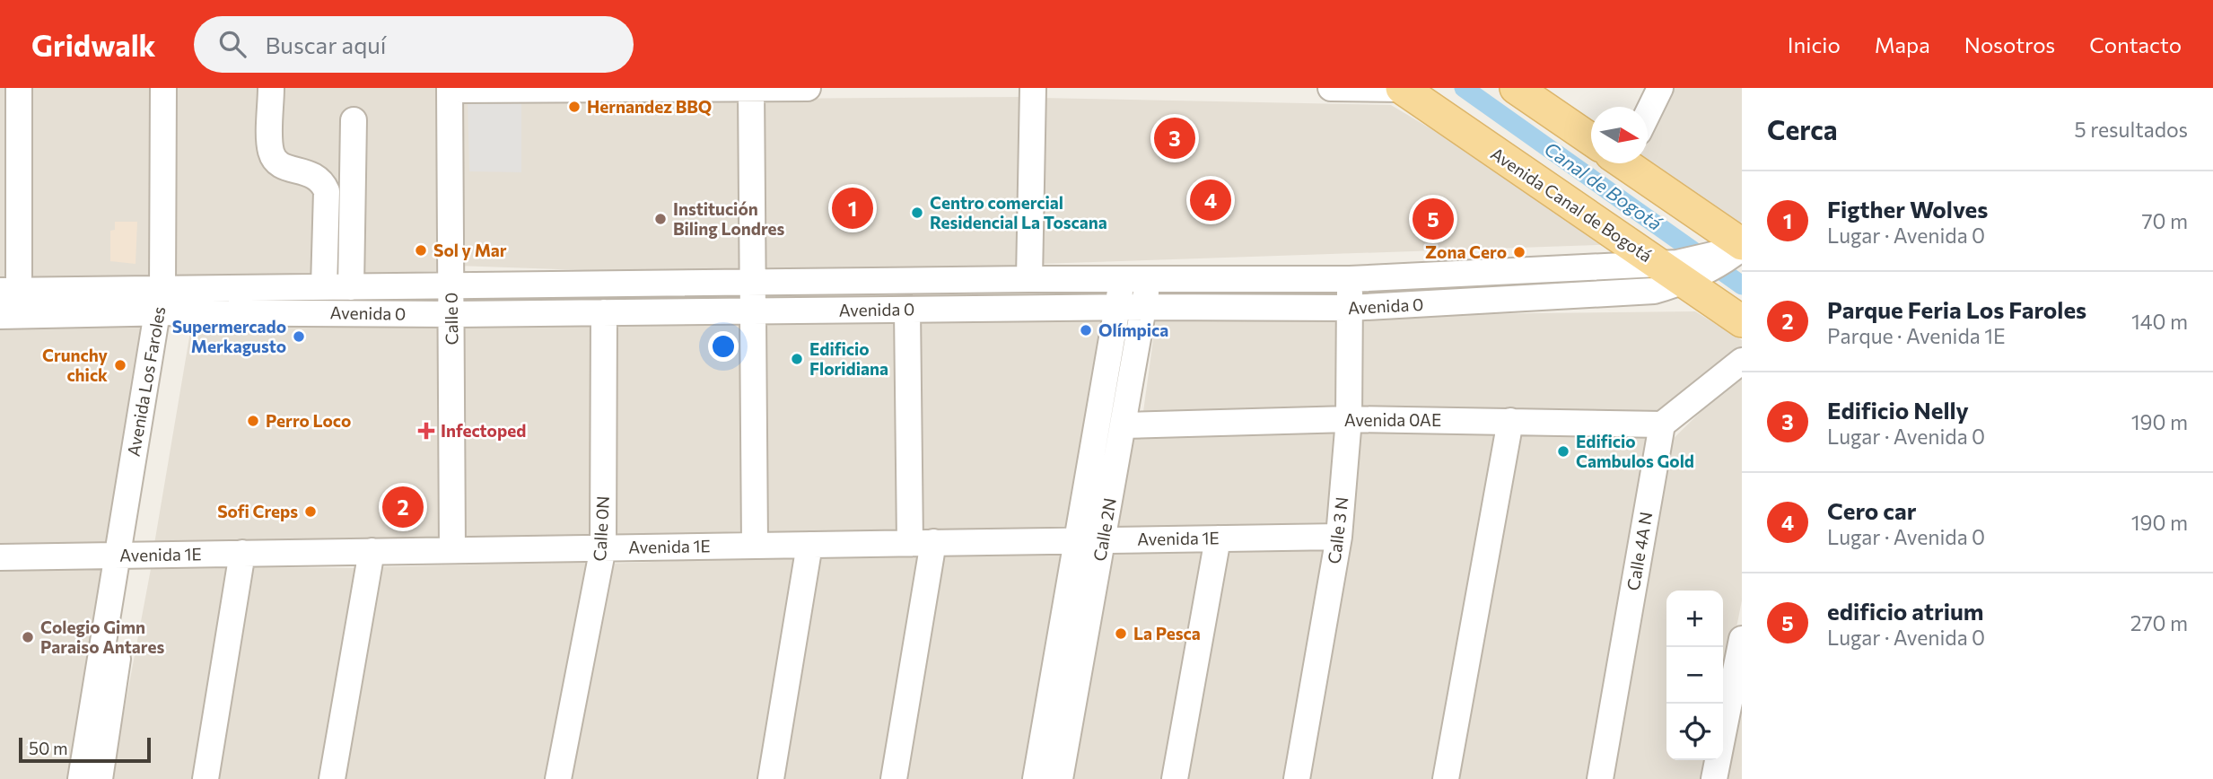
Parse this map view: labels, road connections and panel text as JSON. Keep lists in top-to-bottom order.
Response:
{
  "streets": {
    "main road": ["Avenida Canal de Bogotá"],
    "street": [
      "Avenida 0",
      "Calle 0",
      "Avenida Los Faroles",
      "Avenida 0AE",
      "Calle 0N",
      "Calle 2N",
      "Calle 3 N",
      "Avenida 1E",
      "Calle 4A N"
    ]
  },
  "crossings": [
    ["Avenida Canal de Bogotá", "Avenida 0"],
    ["Avenida 0", "Calle 0"],
    ["Avenida 0", "Avenida Los Faroles"],
    ["Avenida 0", "Calle 0N"],
    ["Avenida 0", "Calle 2N"],
    ["Avenida 0", "Calle 3 N"],
    ["Calle 0", "Avenida 1E"],
    ["Avenida Los Faroles", "Avenida 1E"],
    ["Avenida 0AE", "Calle 2N"],
    ["Avenida 0AE", "Calle 3 N"],
    ["Avenida 0AE", "Calle 4A N"],
    ["Calle 0N", "Avenida 1E"],
    ["Calle 2N", "Avenida 1E"],
    ["Calle 3 N", "Avenida 1E"]
  ],
  "water": ["Canal de Bogotá"],
  "places": {
    "other": [
      "Hernandez BBQ",
      "Centro comercial Residencial La Toscana",
      "Institución Biling Londres",
      "Sol y Mar",
      "Zona Cero",
      "Olímpica",
      "Supermercado Merkagusto",
      "Edificio Floridiana",
      "Crunchy chick",
      "Perro Loco",
      "Edificio Cambulos Gold",
      "Sofi Creps",
      "La Pesca",
      "Colegio Gimn Paraiso Antares"
    ],
    "health": ["Infectoped"]
  },
  "scale_bar": "50 m",
  "north": "right",
  "page": {
    "header": "Gridwalk",
    "search": "Buscar aquí",
    "nav": [
      "Inicio",
      "Mapa",
      "Nosotros",
      "Contacto"
    ],
    "heading": ["Cerca", "5 resultados"],
    "pins": [
      "3",
      "4",
      "1",
      "5",
      "2"
    ],
    "list": [
      {
        "mark": "1",
        "name": "Figther Wolves",
        "note": "Lugar · Avenida 0",
        "value": "70 m"
      },
      {
        "mark": "2",
        "name": "Parque Feria Los Faroles",
        "note": "Parque · Avenida 1E",
        "value": "140 m"
      },
      {
        "mark": "3",
        "name": "Edificio Nelly",
        "note": "Lugar · Avenida 0",
        "value": "190 m"
      },
      {
        "mark": "4",
        "name": "Cero car",
        "note": "Lugar · Avenida 0",
        "value": "190 m"
      },
      {
        "mark": "5",
        "name": "edificio atrium",
        "note": "Lugar · Avenida 0",
        "value": "270 m"
      }
    ],
    "map_buttons": ["+", "−"],
    "scale": "50 m"
  }
}
